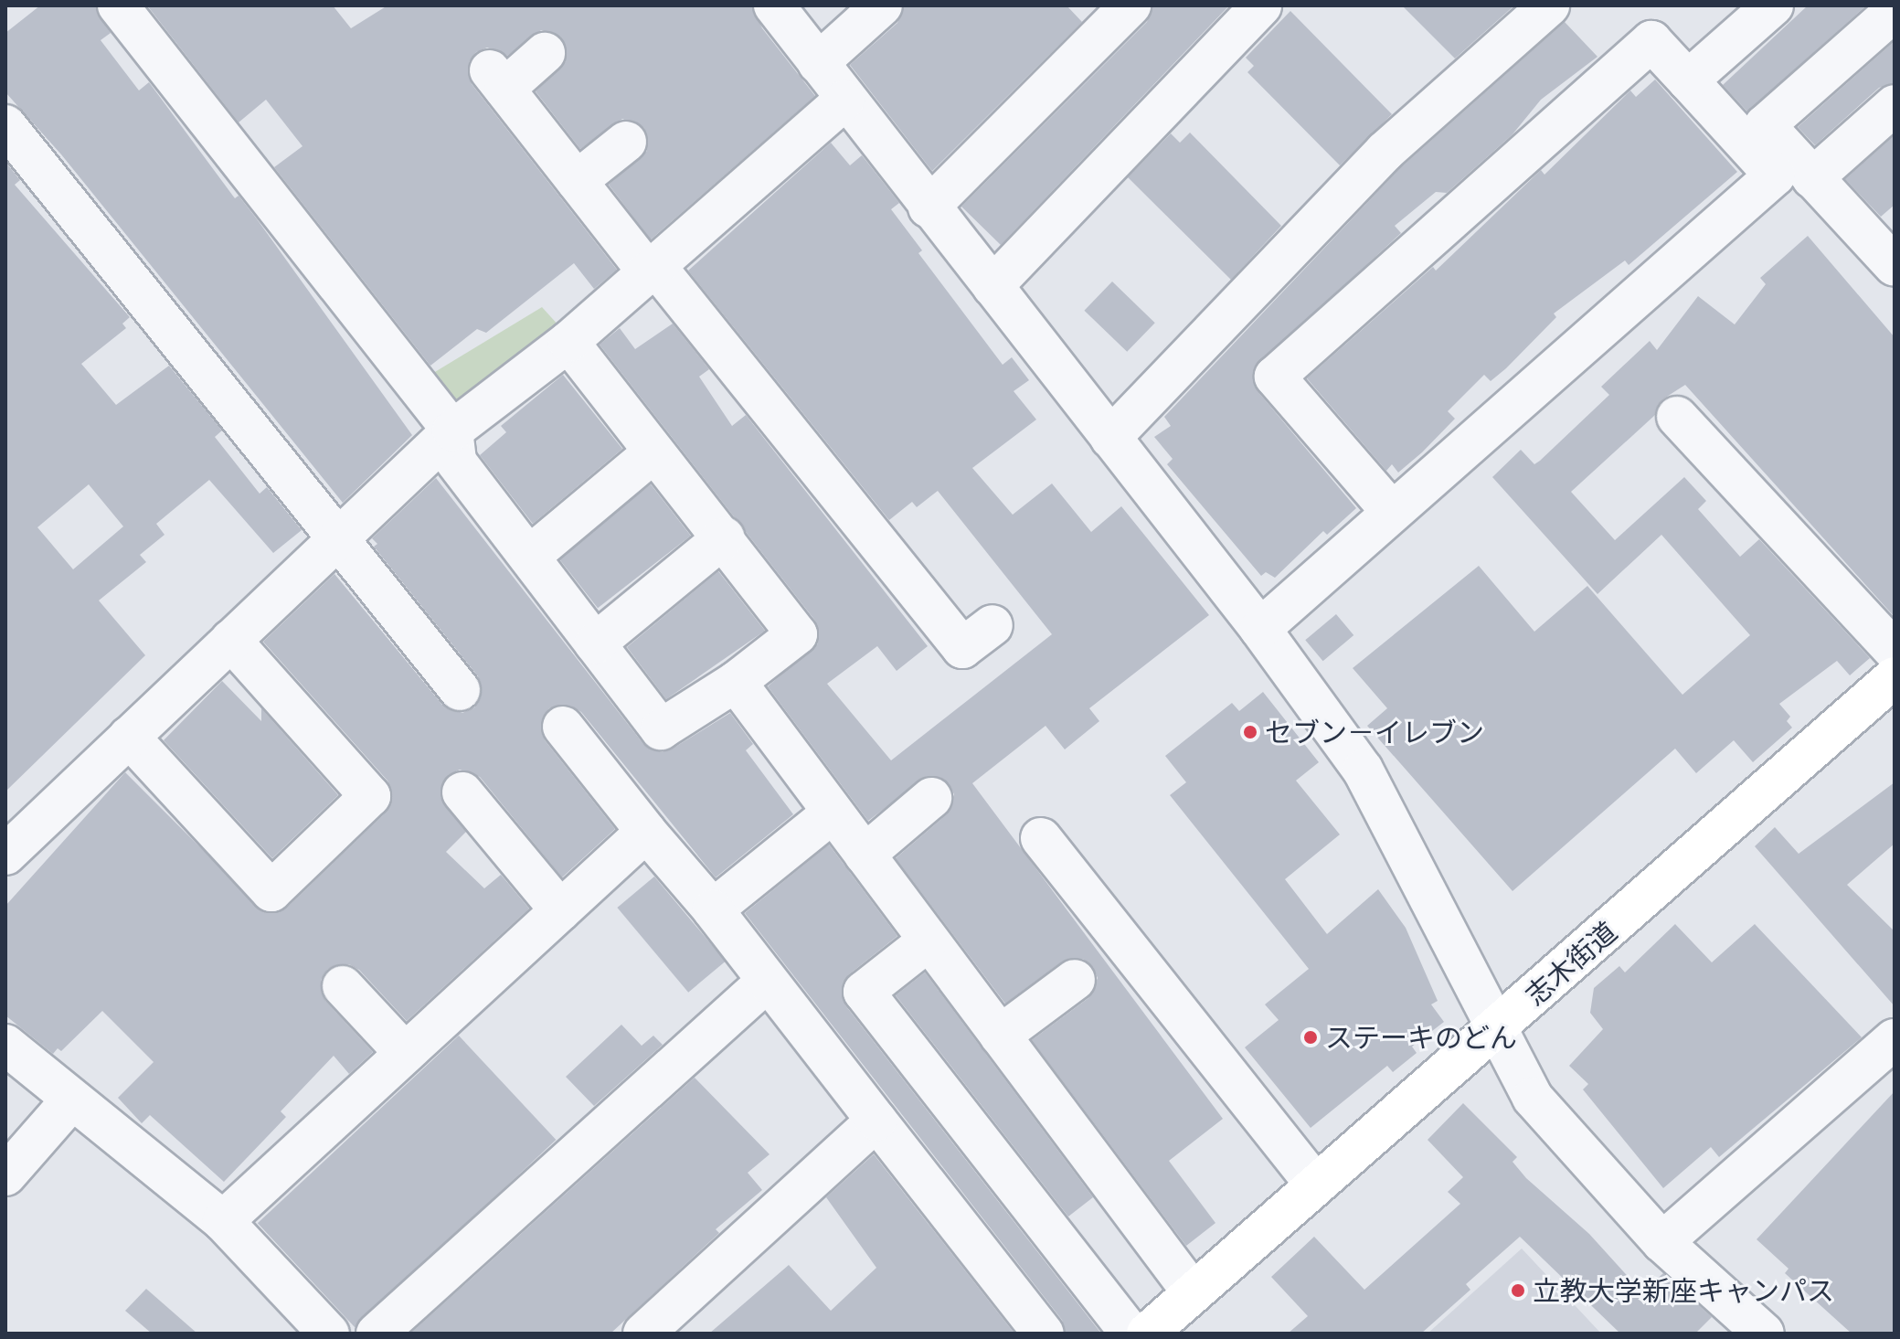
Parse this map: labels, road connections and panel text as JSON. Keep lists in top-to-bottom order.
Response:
{
  "streets": {
    "main road": ["志木街道"]
  },
  "places": ["セブン－イレブン", "ステーキのどん", "立教大学新座キャンパス"]
}
